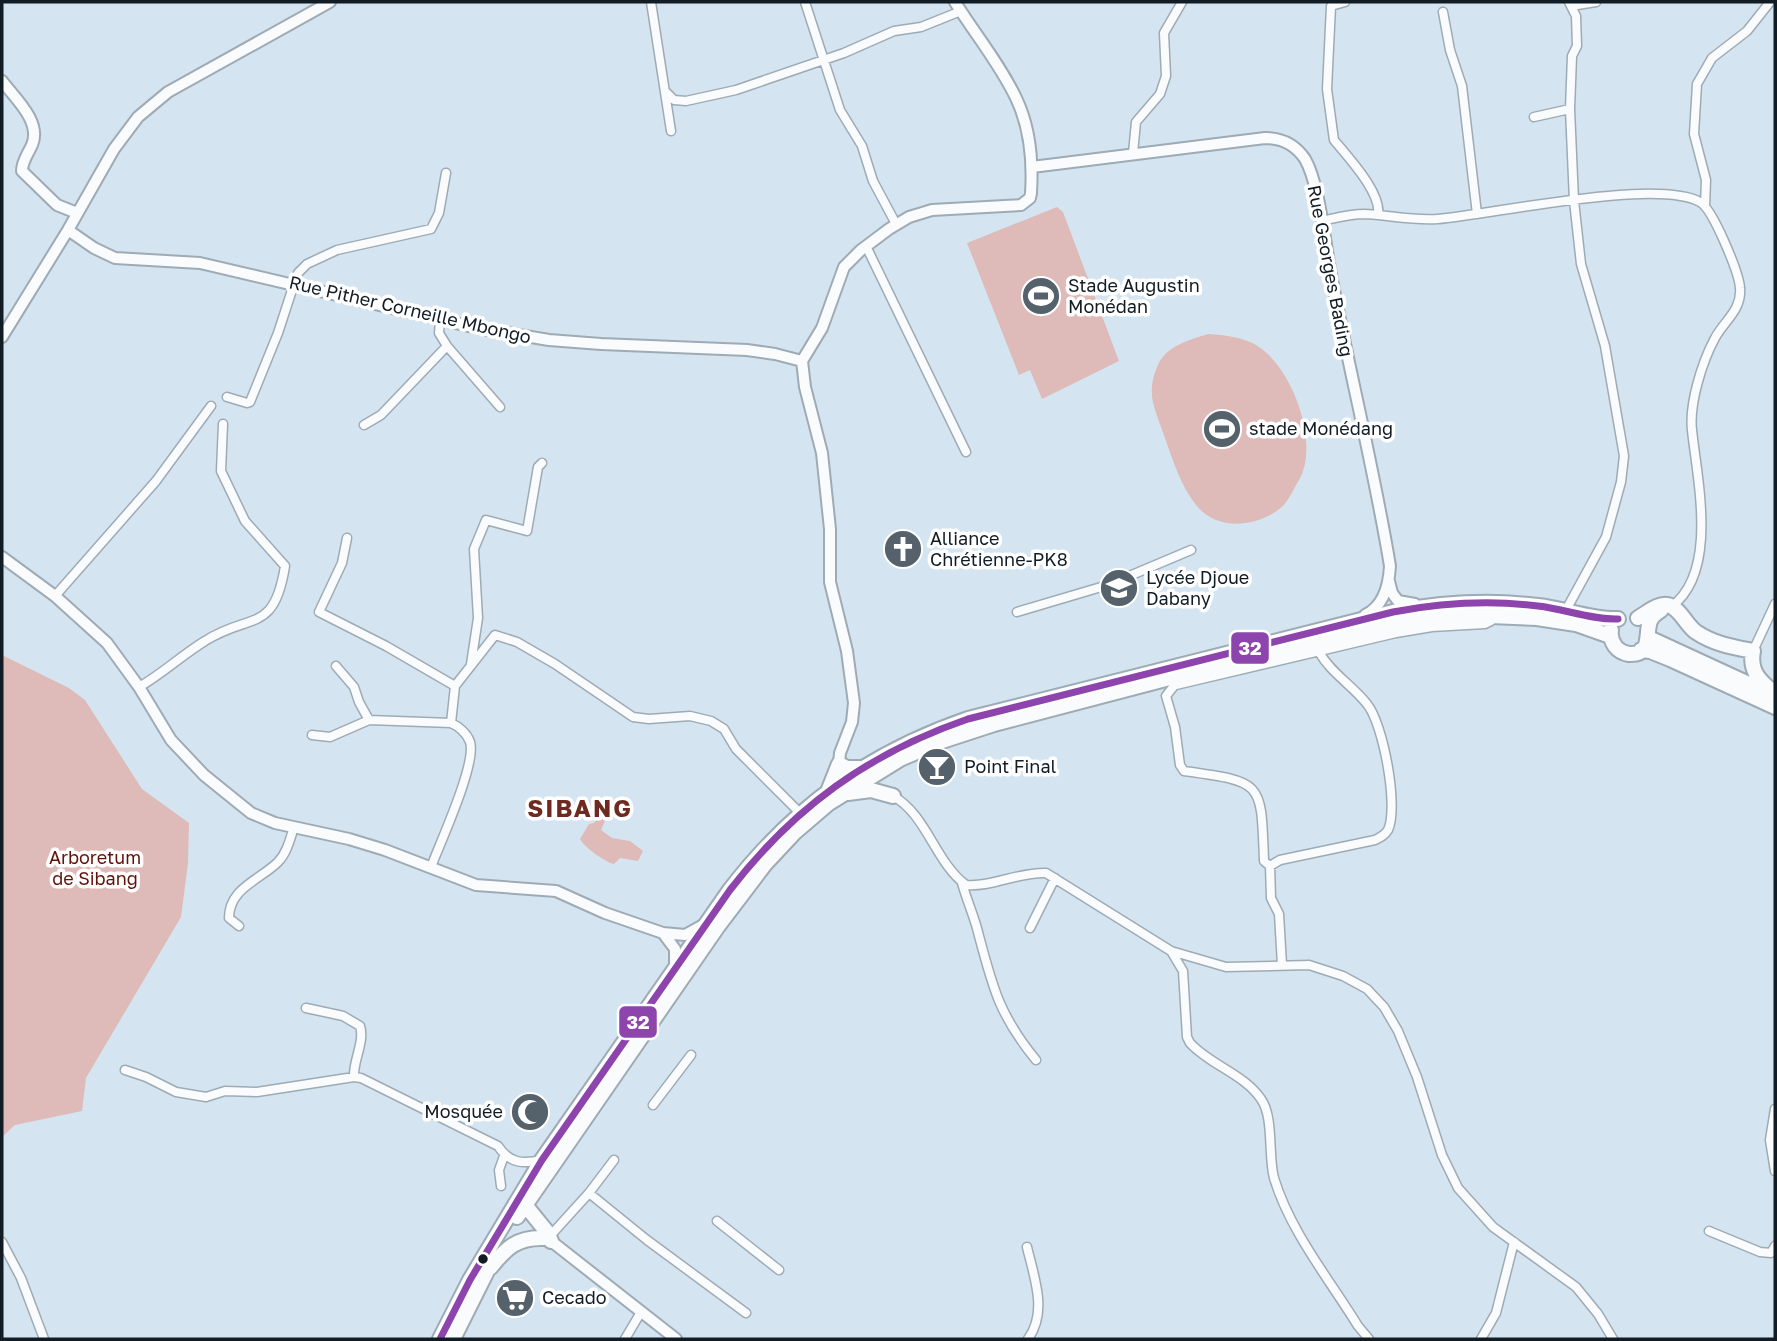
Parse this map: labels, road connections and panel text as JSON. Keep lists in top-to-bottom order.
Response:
{
  "streets": {
    "street": ["Rue Georges Bading", "Rue Pither Corneille Mbongo"]
  },
  "districts": ["SIBANG"],
  "parks": ["Arboretum de Sibang"],
  "places": {
    "sports": ["Stade Augustin Monédan", "stade Monédang"],
    "church": ["Alliance Chrétienne-PK8"],
    "school or university": ["Lycée Djoue Dabany"],
    "bar": ["Point Final"],
    "mosque": ["Mosquée"],
    "supermarket": ["Cecado"]
  },
  "lines": ["transit line 32"]
}
